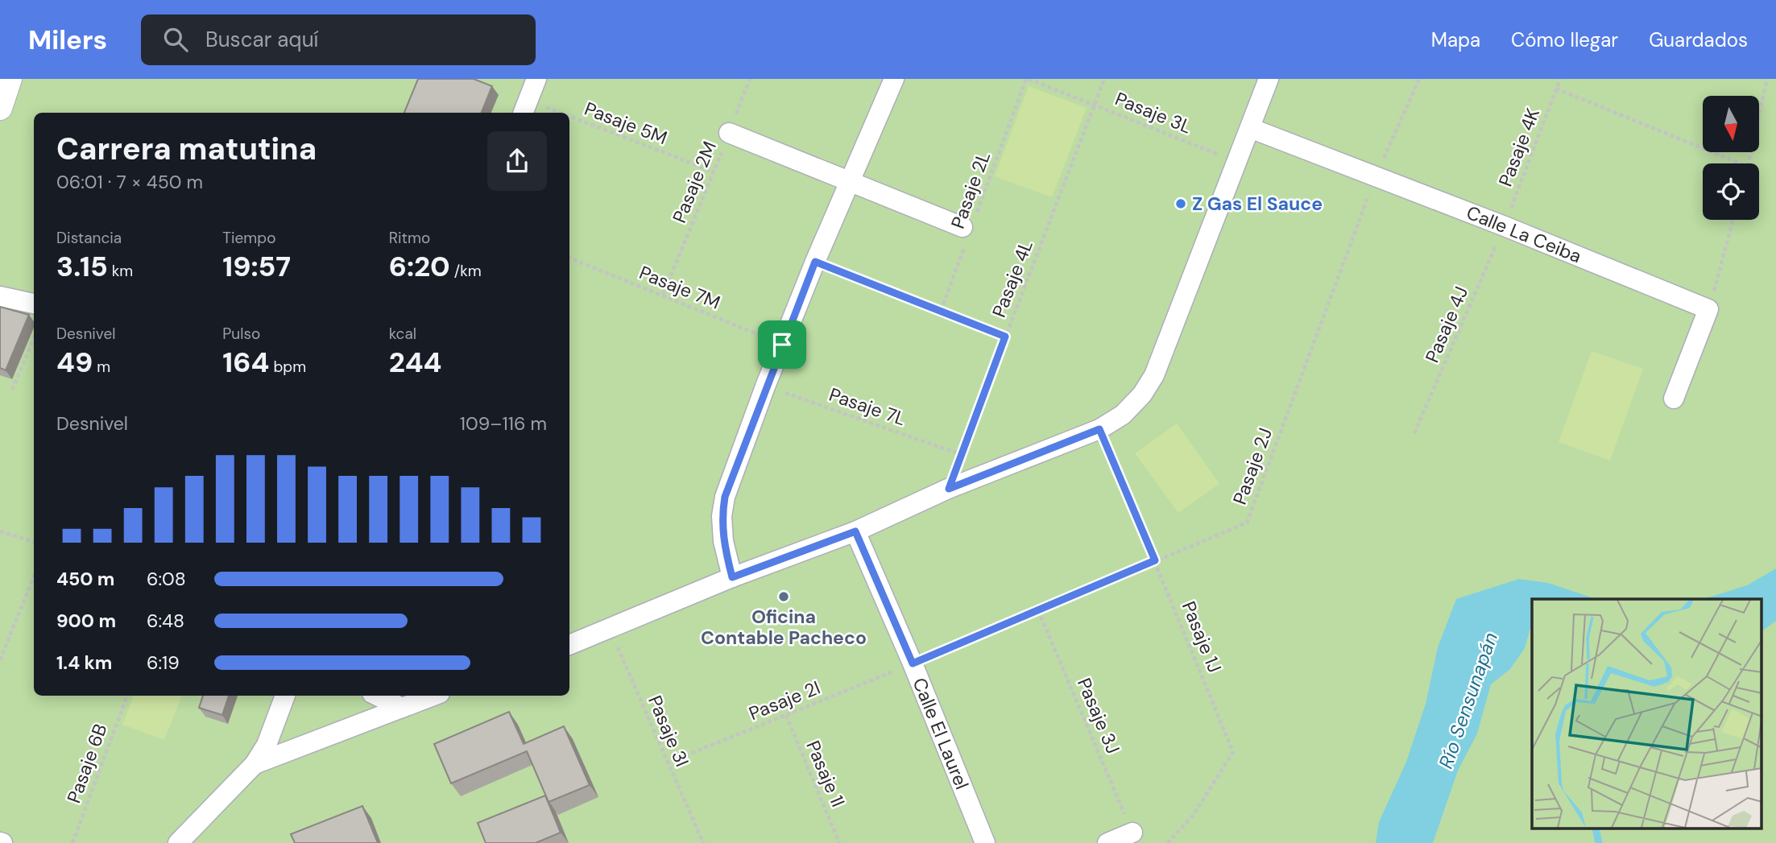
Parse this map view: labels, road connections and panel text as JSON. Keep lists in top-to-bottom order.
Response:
{
  "streets": {
    "street": ["Calle La Ceiba", "Calle El Laurel"],
    "path": [
      "Pasaje 3L",
      "Pasaje 5M",
      "Pasaje 4K",
      "Pasaje 2M",
      "Pasaje 2L",
      "Pasaje 4L",
      "Pasaje 7M",
      "Pasaje 4J",
      "Pasaje 7L",
      "Pasaje 2J",
      "Pasaje 1J",
      "Pasaje 2I",
      "Pasaje 3J",
      "Pasaje 3I",
      "Pasaje 6B",
      "Pasaje 1I"
    ]
  },
  "crossings": [
    ["Pasaje 3L", "Pasaje 2L"],
    ["Pasaje 3L", "Pasaje 4L"],
    ["Pasaje 5M", "Pasaje 2M"],
    ["Pasaje 4K", "Calle La Ceiba"],
    ["Pasaje 4K", "Pasaje 4J"],
    ["Pasaje 2M", "Pasaje 7M"],
    ["Calle La Ceiba", "Pasaje 4J"],
    ["Calle La Ceiba", "Pasaje 2J"],
    ["Pasaje 4L", "Pasaje 7L"],
    ["Pasaje 2J", "Pasaje 1J"],
    ["Pasaje 2J", "Pasaje 2I"],
    ["Pasaje 2J", "Pasaje 3J"],
    ["Pasaje 2J", "Calle El Laurel"],
    ["Pasaje 2I", "Pasaje 3I"],
    ["Pasaje 2I", "Calle El Laurel"],
    ["Pasaje 2I", "Pasaje 1I"]
  ],
  "water": ["Río Sensunapán"],
  "places": ["Z Gas El Sauce", "Oficina Contable Pacheco"],
  "north": "bottom",
  "page": {
    "header": "Milers",
    "search": "Buscar aquí",
    "nav": ["Mapa", "Cómo llegar", "Guardados"],
    "heading": ["Carrera matutina", "06:01 · 7 × 450 m"],
    "stats": [
      ["Distancia", "3.15 km"],
      ["Tiempo", "19:57"],
      ["Ritmo", "6:20 /km"],
      ["Desnivel", "49 m"],
      ["Pulso", "164 bpm"],
      ["kcal", "244"]
    ],
    "chart": ["Desnivel", "109–116 m"],
    "list": [
      {
        "name": "450 m",
        "note": "6:08"
      },
      {
        "name": "900 m",
        "note": "6:48"
      },
      {
        "name": "1.4 km",
        "note": "6:19"
      }
    ]
  }
}
